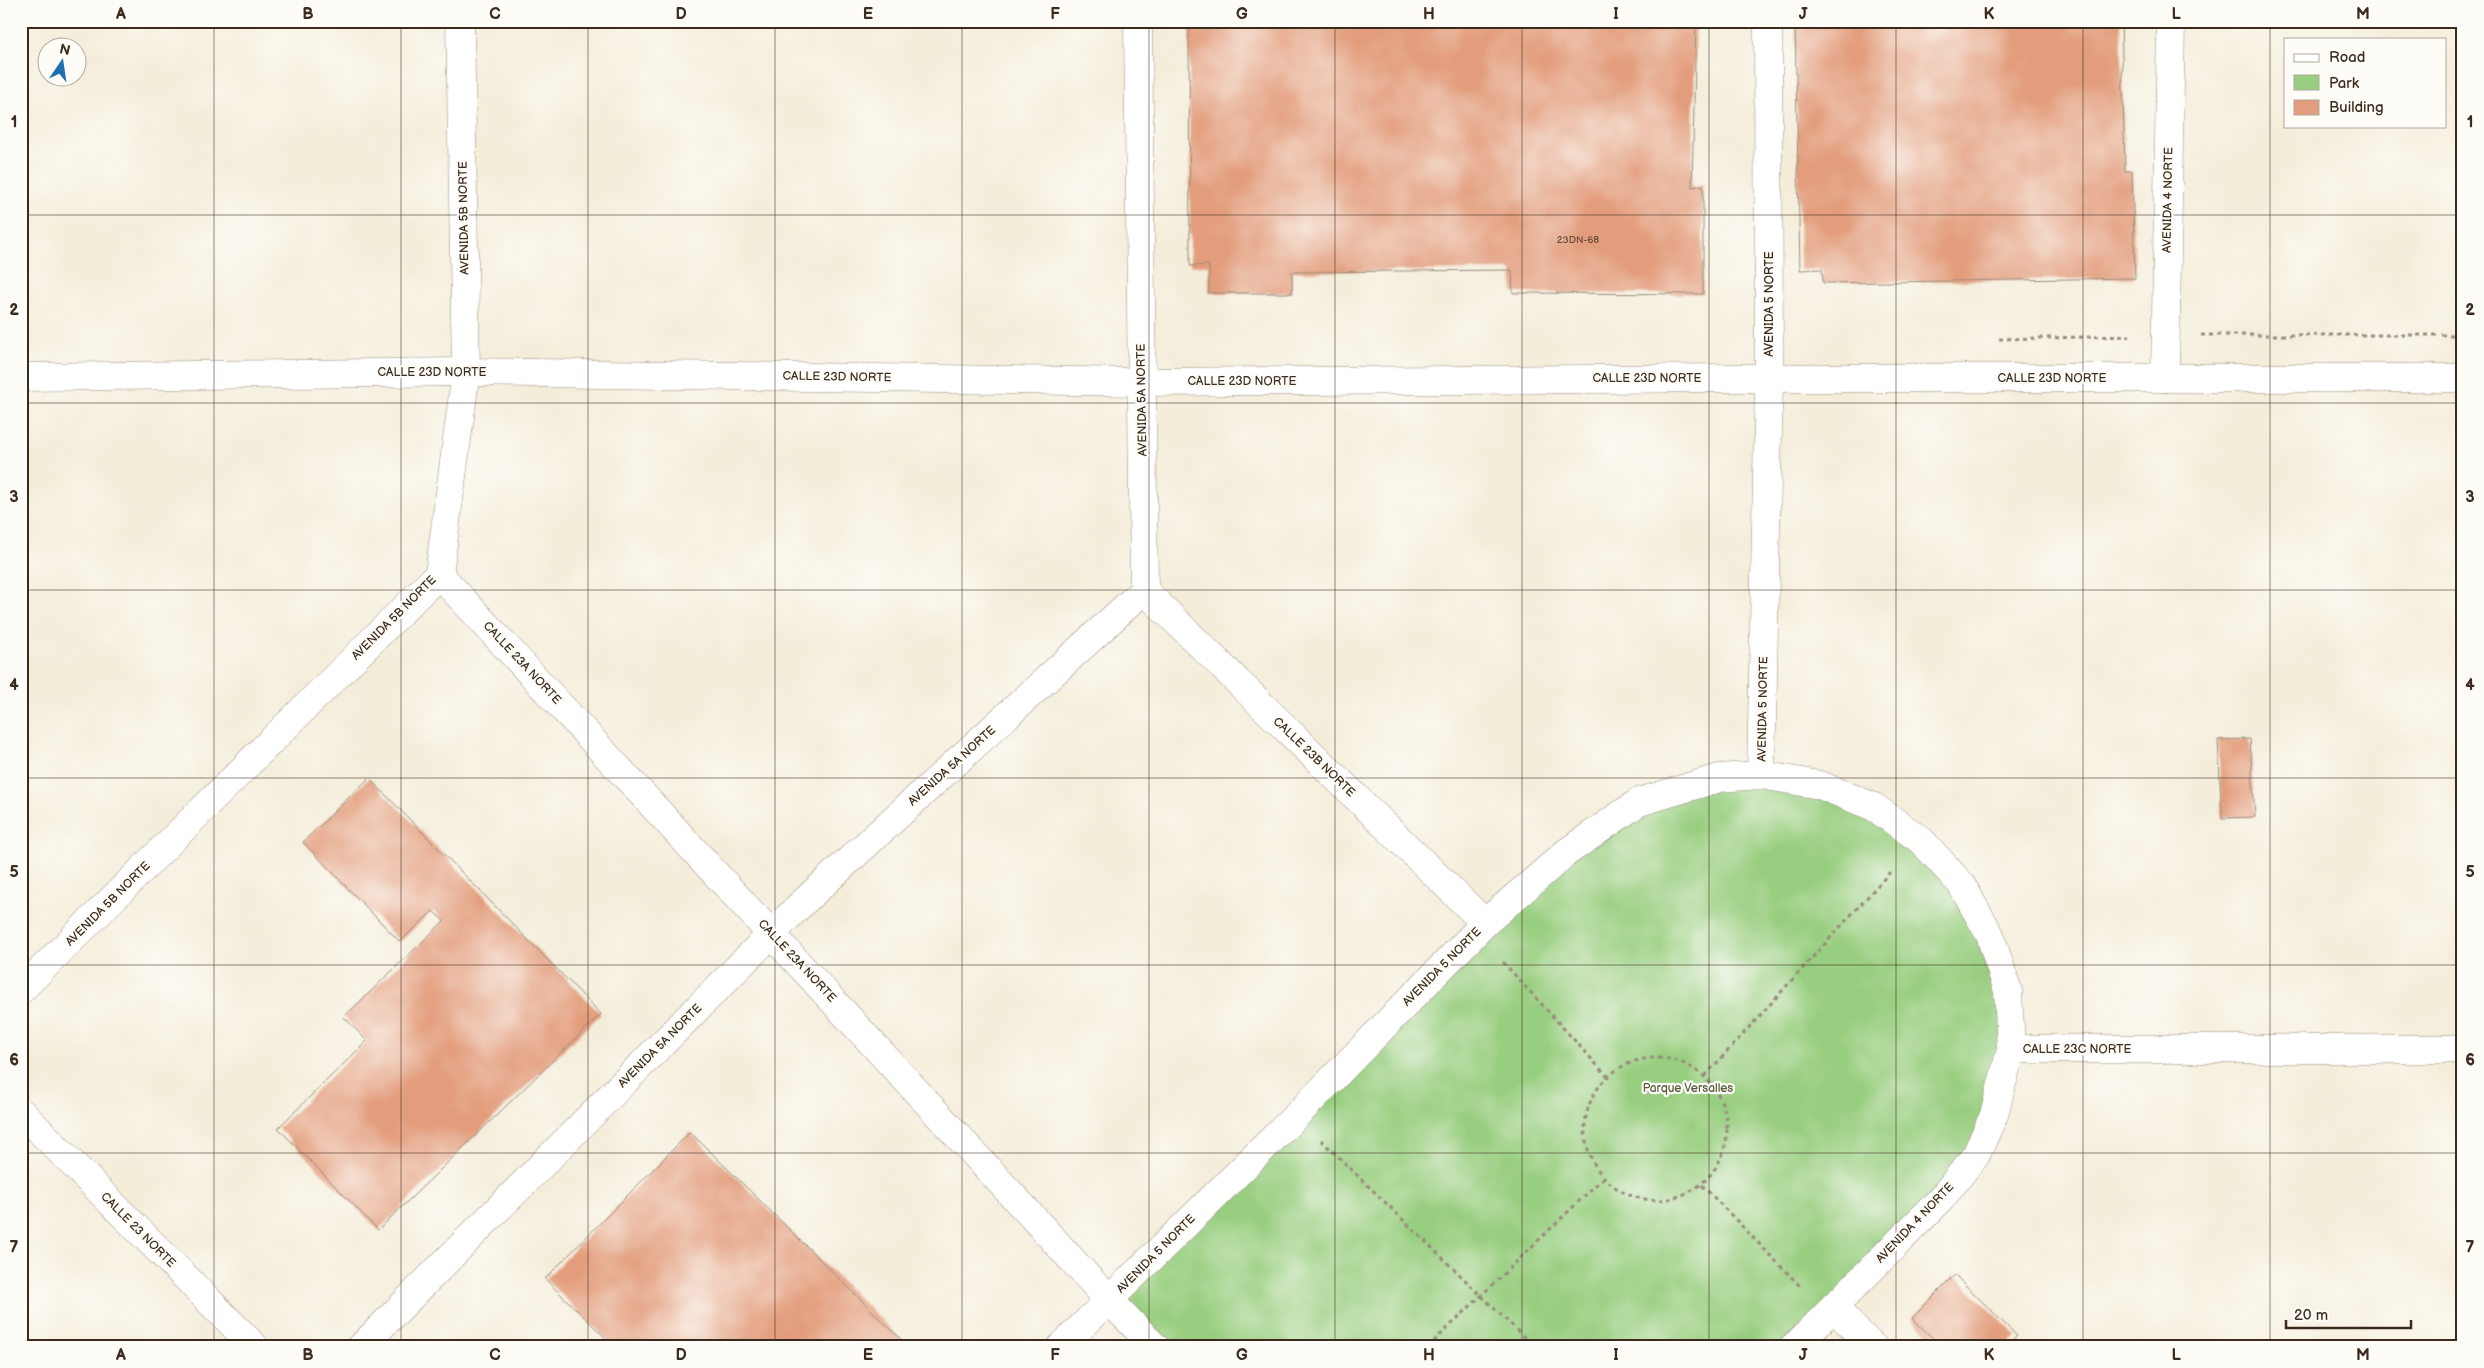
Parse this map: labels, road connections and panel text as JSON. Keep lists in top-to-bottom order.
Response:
{
  "streets": {
    "street": [
      "AVENIDA 4 NORTE",
      "AVENIDA 5B NORTE",
      "AVENIDA 5 NORTE",
      "CALLE 23D NORTE",
      "AVENIDA 5A NORTE",
      "CALLE 23A NORTE",
      "CALLE 23B NORTE",
      "CALLE 23C NORTE",
      "CALLE 23 NORTE"
    ]
  },
  "crossings": [
    ["AVENIDA 4 NORTE", "CALLE 23D NORTE"],
    ["AVENIDA 4 NORTE", "CALLE 23C NORTE"],
    ["AVENIDA 5B NORTE", "CALLE 23D NORTE"],
    ["AVENIDA 5B NORTE", "CALLE 23A NORTE"],
    ["AVENIDA 5 NORTE", "CALLE 23D NORTE"],
    ["AVENIDA 5 NORTE", "CALLE 23A NORTE"],
    ["AVENIDA 5 NORTE", "CALLE 23B NORTE"],
    ["AVENIDA 5 NORTE", "CALLE 23C NORTE"],
    ["CALLE 23D NORTE", "AVENIDA 5A NORTE"],
    ["AVENIDA 5A NORTE", "CALLE 23A NORTE"],
    ["AVENIDA 5A NORTE", "CALLE 23B NORTE"]
  ],
  "parks": ["Parque Versalles"],
  "house_numbers": ["23DN-68"],
  "legend": ["Road", "Park", "Building"],
  "scale_bar": "20 m",
  "north": "top",
  "grid": {
    "columns": [
      "A",
      "B",
      "C",
      "D",
      "E",
      "F",
      "G",
      "H",
      "I",
      "J",
      "K",
      "L",
      "M"
    ],
    "rows": [
      "1",
      "2",
      "3",
      "4",
      "5",
      "6",
      "7"
    ]
  }
}
